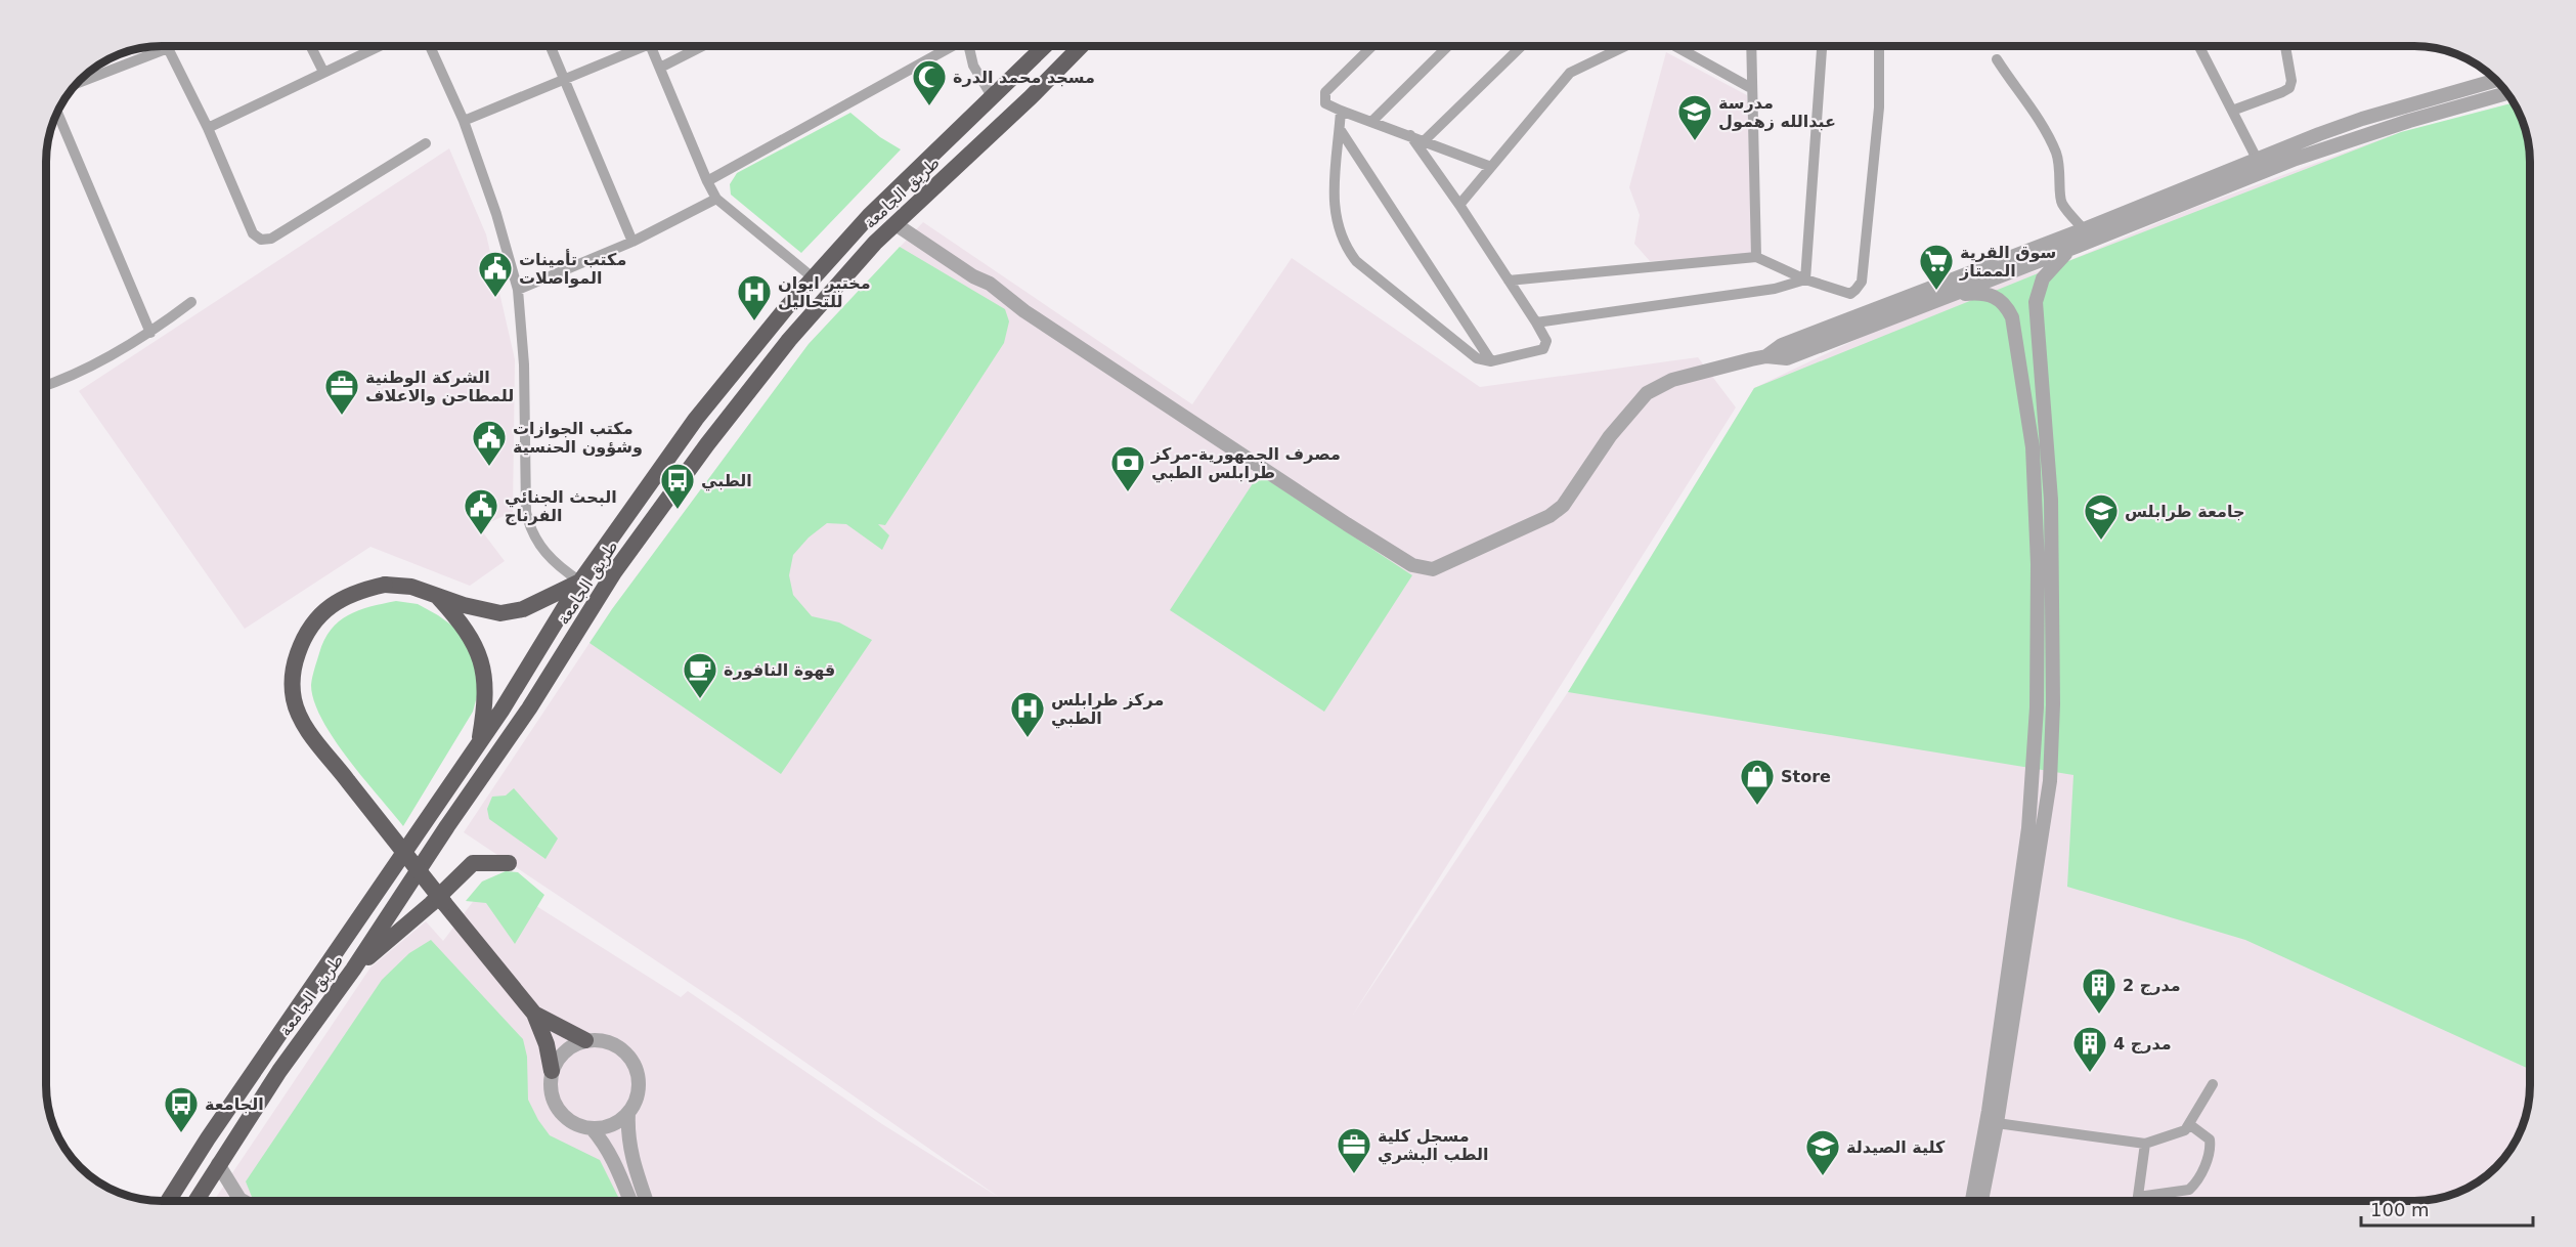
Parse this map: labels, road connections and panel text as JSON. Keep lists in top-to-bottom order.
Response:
{
  "streets": {
    "highway": ["طريق الجامعة"]
  },
  "places": {
    "mosque": ["مسجد محمد الدرة"],
    "school or university": ["مدرسة عبدالله زهمول", "جامعة طرابلس", "كلية الصيدلة"],
    "supermarket": ["سوق القرية الممتاز"],
    "public building": ["مكتب تأمينات المواصلات", "مكتب الجوازات وشؤون الحنسية", "البحث الجنائي الفرناج"],
    "hospital": ["مختبر ايوان للتحاليل", "مركز طرابلس الطبي"],
    "office": ["الشركة الوطنية للمطاحن والاعلاف", "مسجل كلية الطب البشري"],
    "bank": ["مصرف الجمهورية-مركز طرابلس الطبي"],
    "bus stop": ["الطبي", "الجامعة"],
    "cafe": ["قهوة النافورة"],
    "shop": ["Store"],
    "building": ["مدرج 2", "مدرج 4"]
  },
  "scale_bar": "100 m"
}
